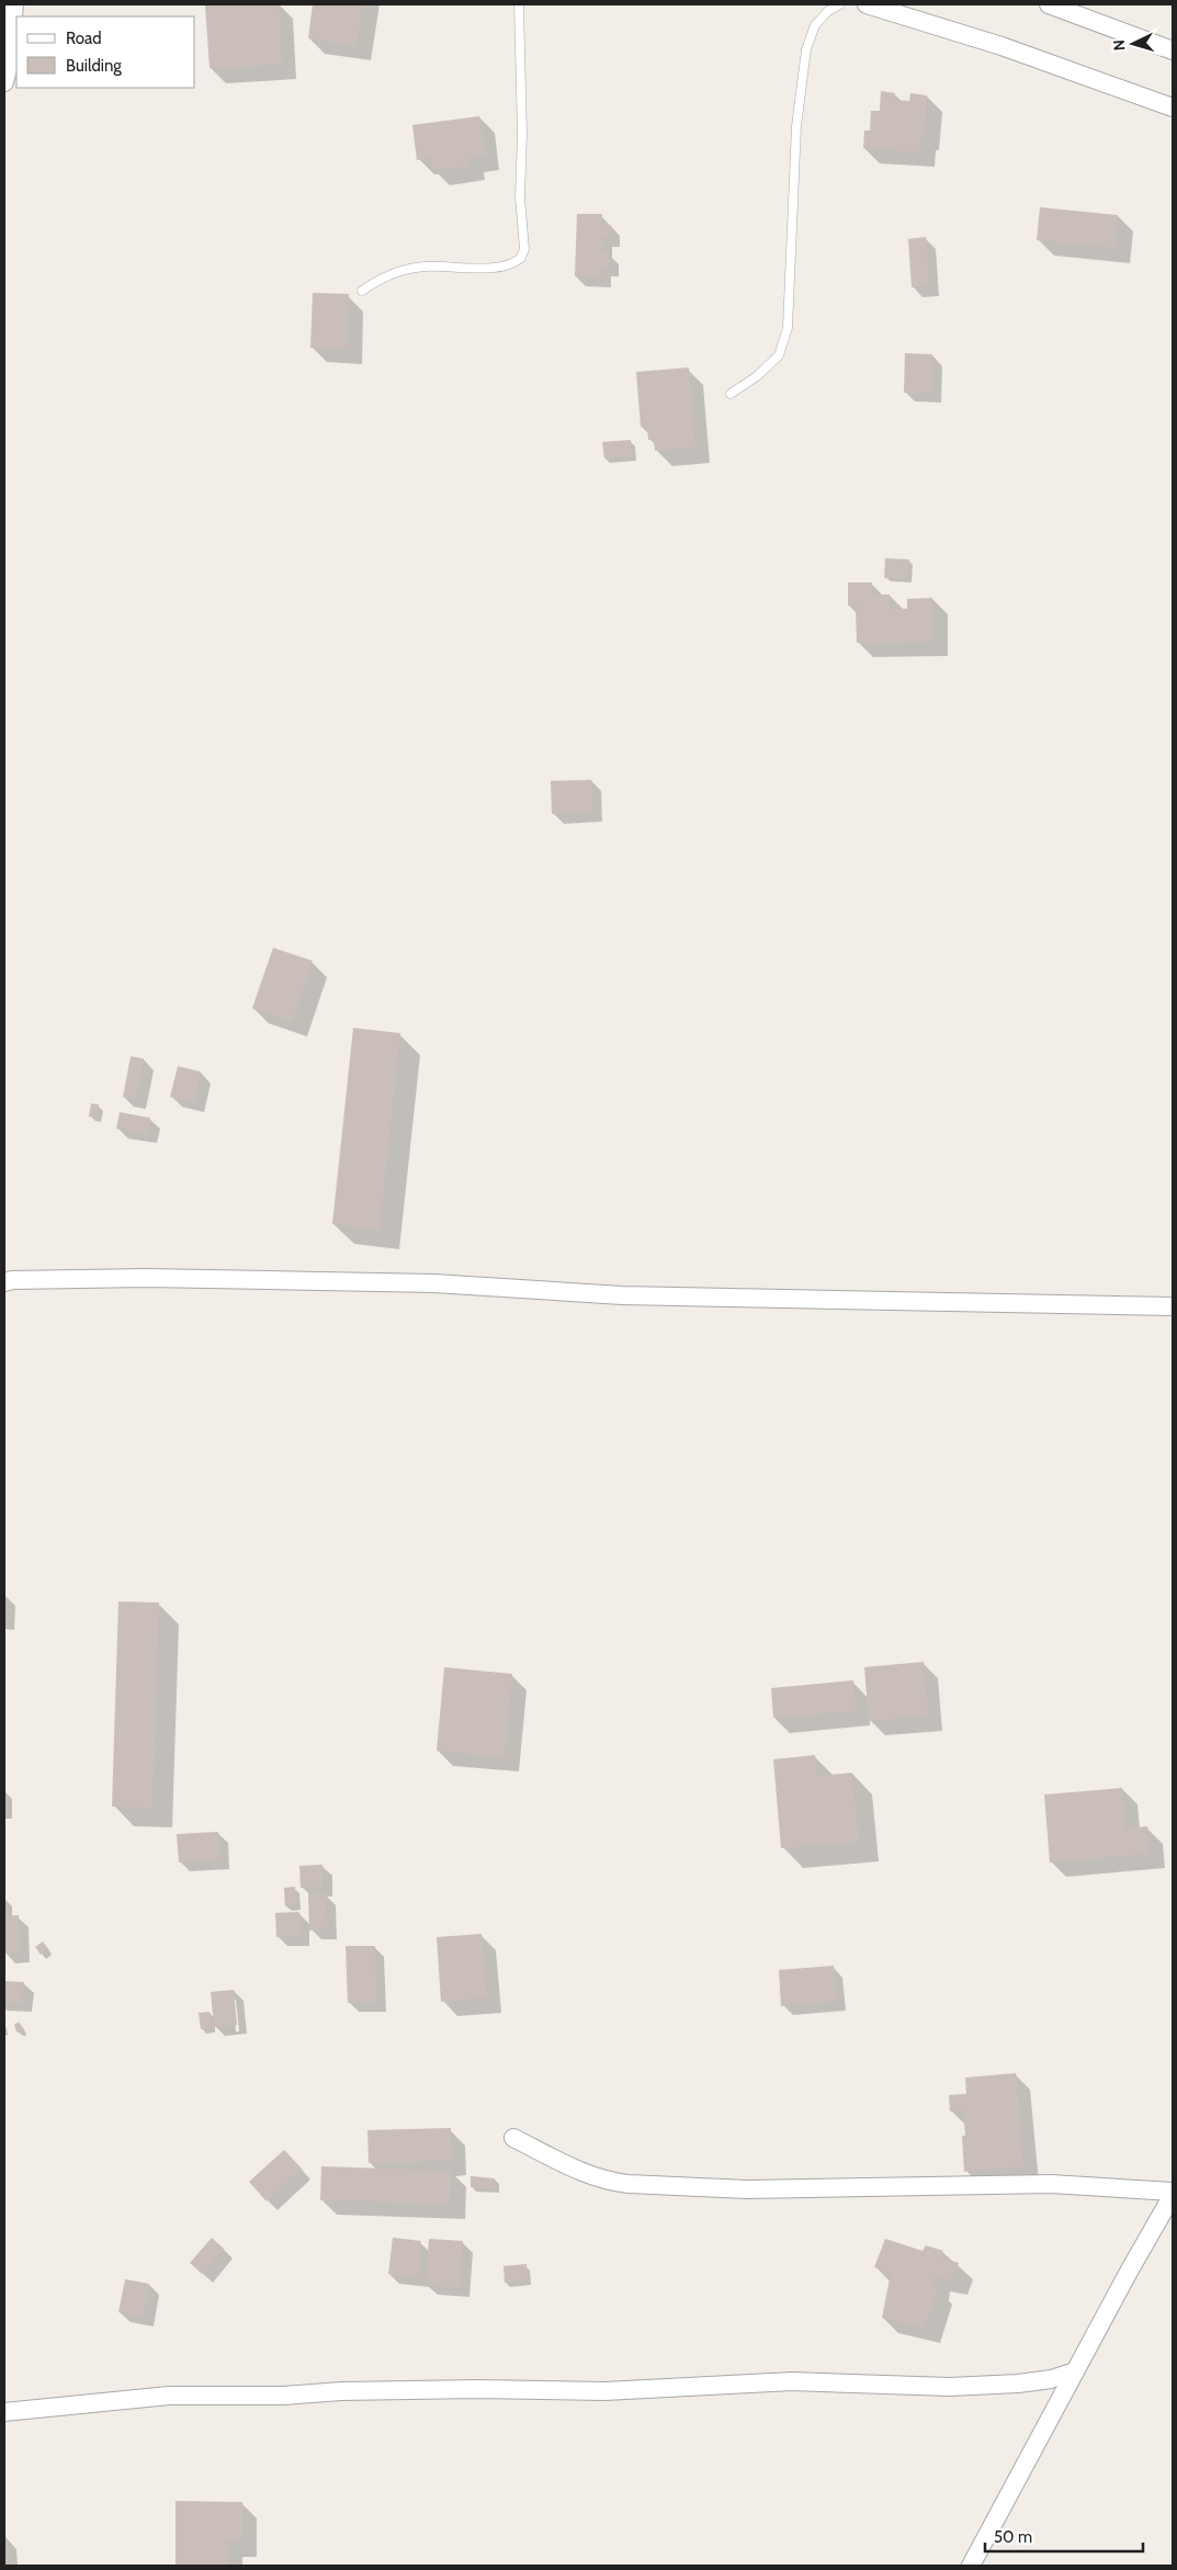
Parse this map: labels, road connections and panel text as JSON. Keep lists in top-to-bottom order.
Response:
{
  "legend": ["Road", "Building"],
  "scale_bar": "50 m",
  "north": "left"
}
